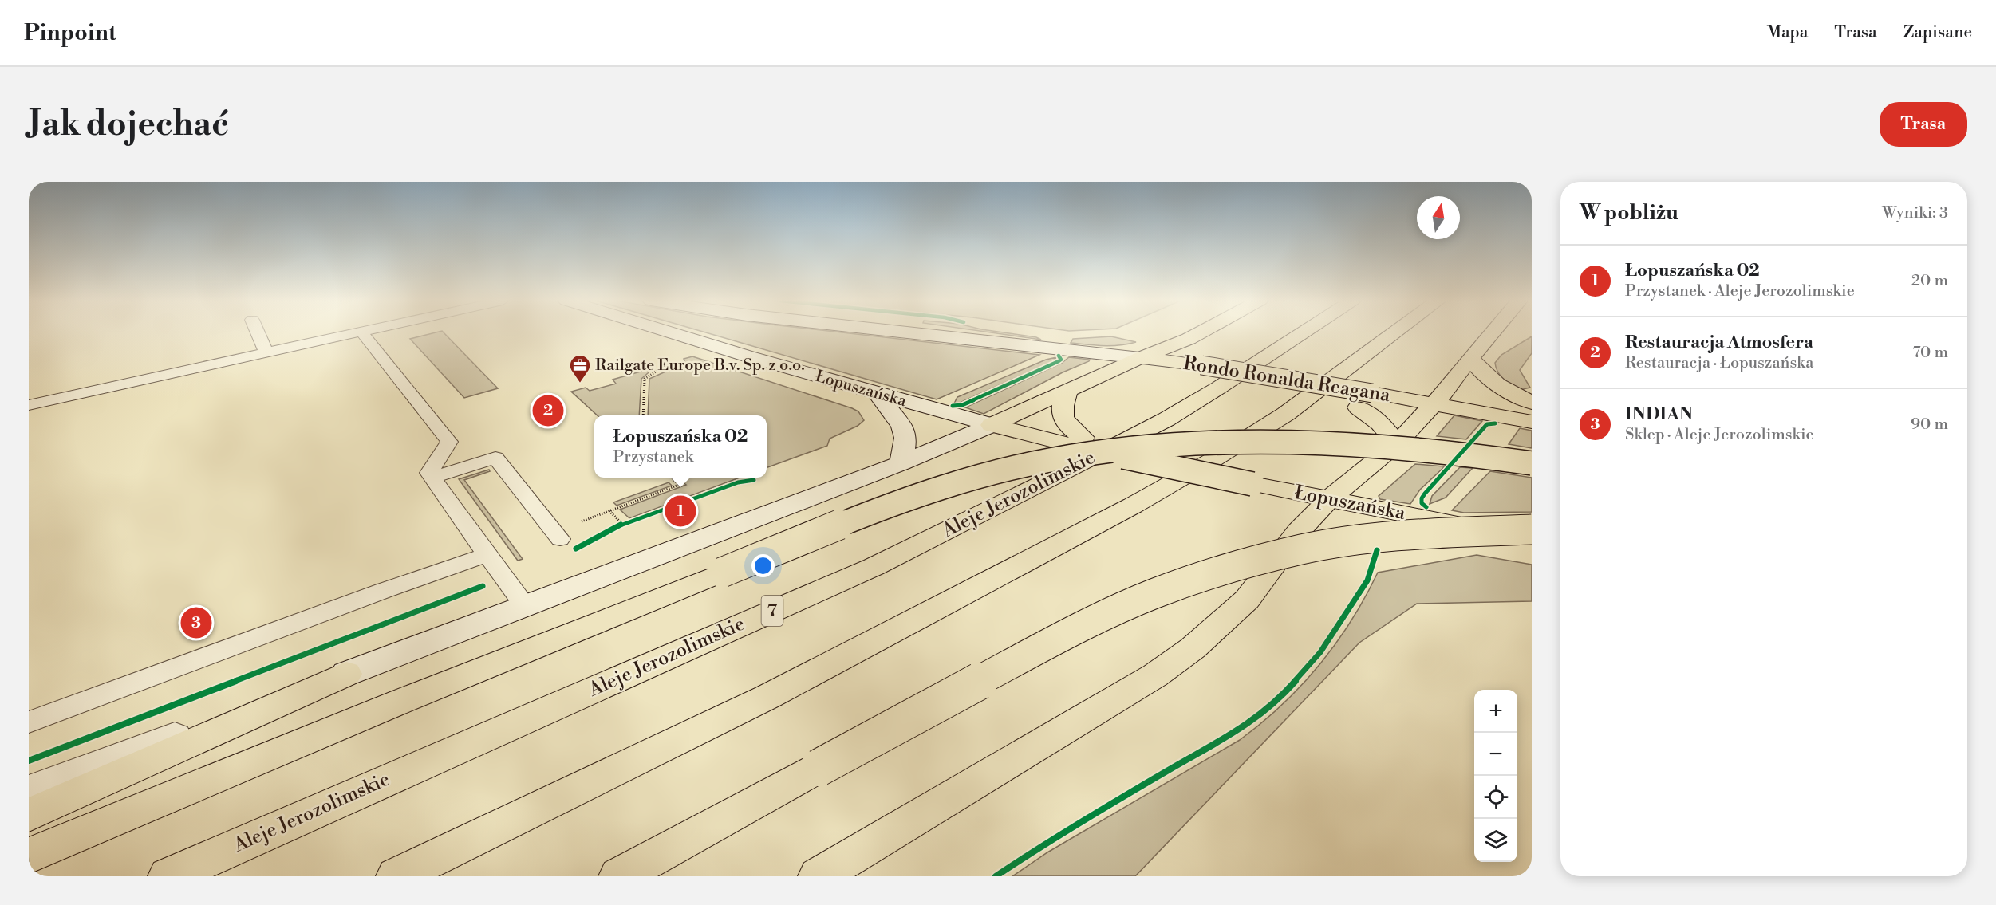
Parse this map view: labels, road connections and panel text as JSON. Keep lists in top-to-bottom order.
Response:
{
  "streets": {
    "main road": [
      "Rondo Ronalda Reagana",
      "Łopuszańska",
      "Aleje Jerozolimskie",
      "7"
    ]
  },
  "places": {
    "office": ["Railgate Europe B.v. Sp. z o.o."]
  },
  "north": "top",
  "page": {
    "header": "Pinpoint",
    "nav": ["Mapa", "Trasa", "Zapisane"],
    "buttons": "Trasa",
    "title": "Jak dojechać",
    "heading": ["W pobliżu", "Wyniki: 3"],
    "list": [
      {
        "mark": "1",
        "name": "Łopuszańska 02",
        "note": "Przystanek · Aleje Jerozolimskie",
        "value": "20 m"
      },
      {
        "mark": "2",
        "name": "Restauracja Atmosfera",
        "note": "Restauracja · Łopuszańska",
        "value": "70 m"
      },
      {
        "mark": "3",
        "name": "INDIAN",
        "note": "Sklep · Aleje Jerozolimskie",
        "value": "90 m"
      }
    ],
    "pins": ["2", "1", "3"],
    "popup": ["Łopuszańska 02", "Przystanek"],
    "map_buttons": ["+", "−"]
  }
}
